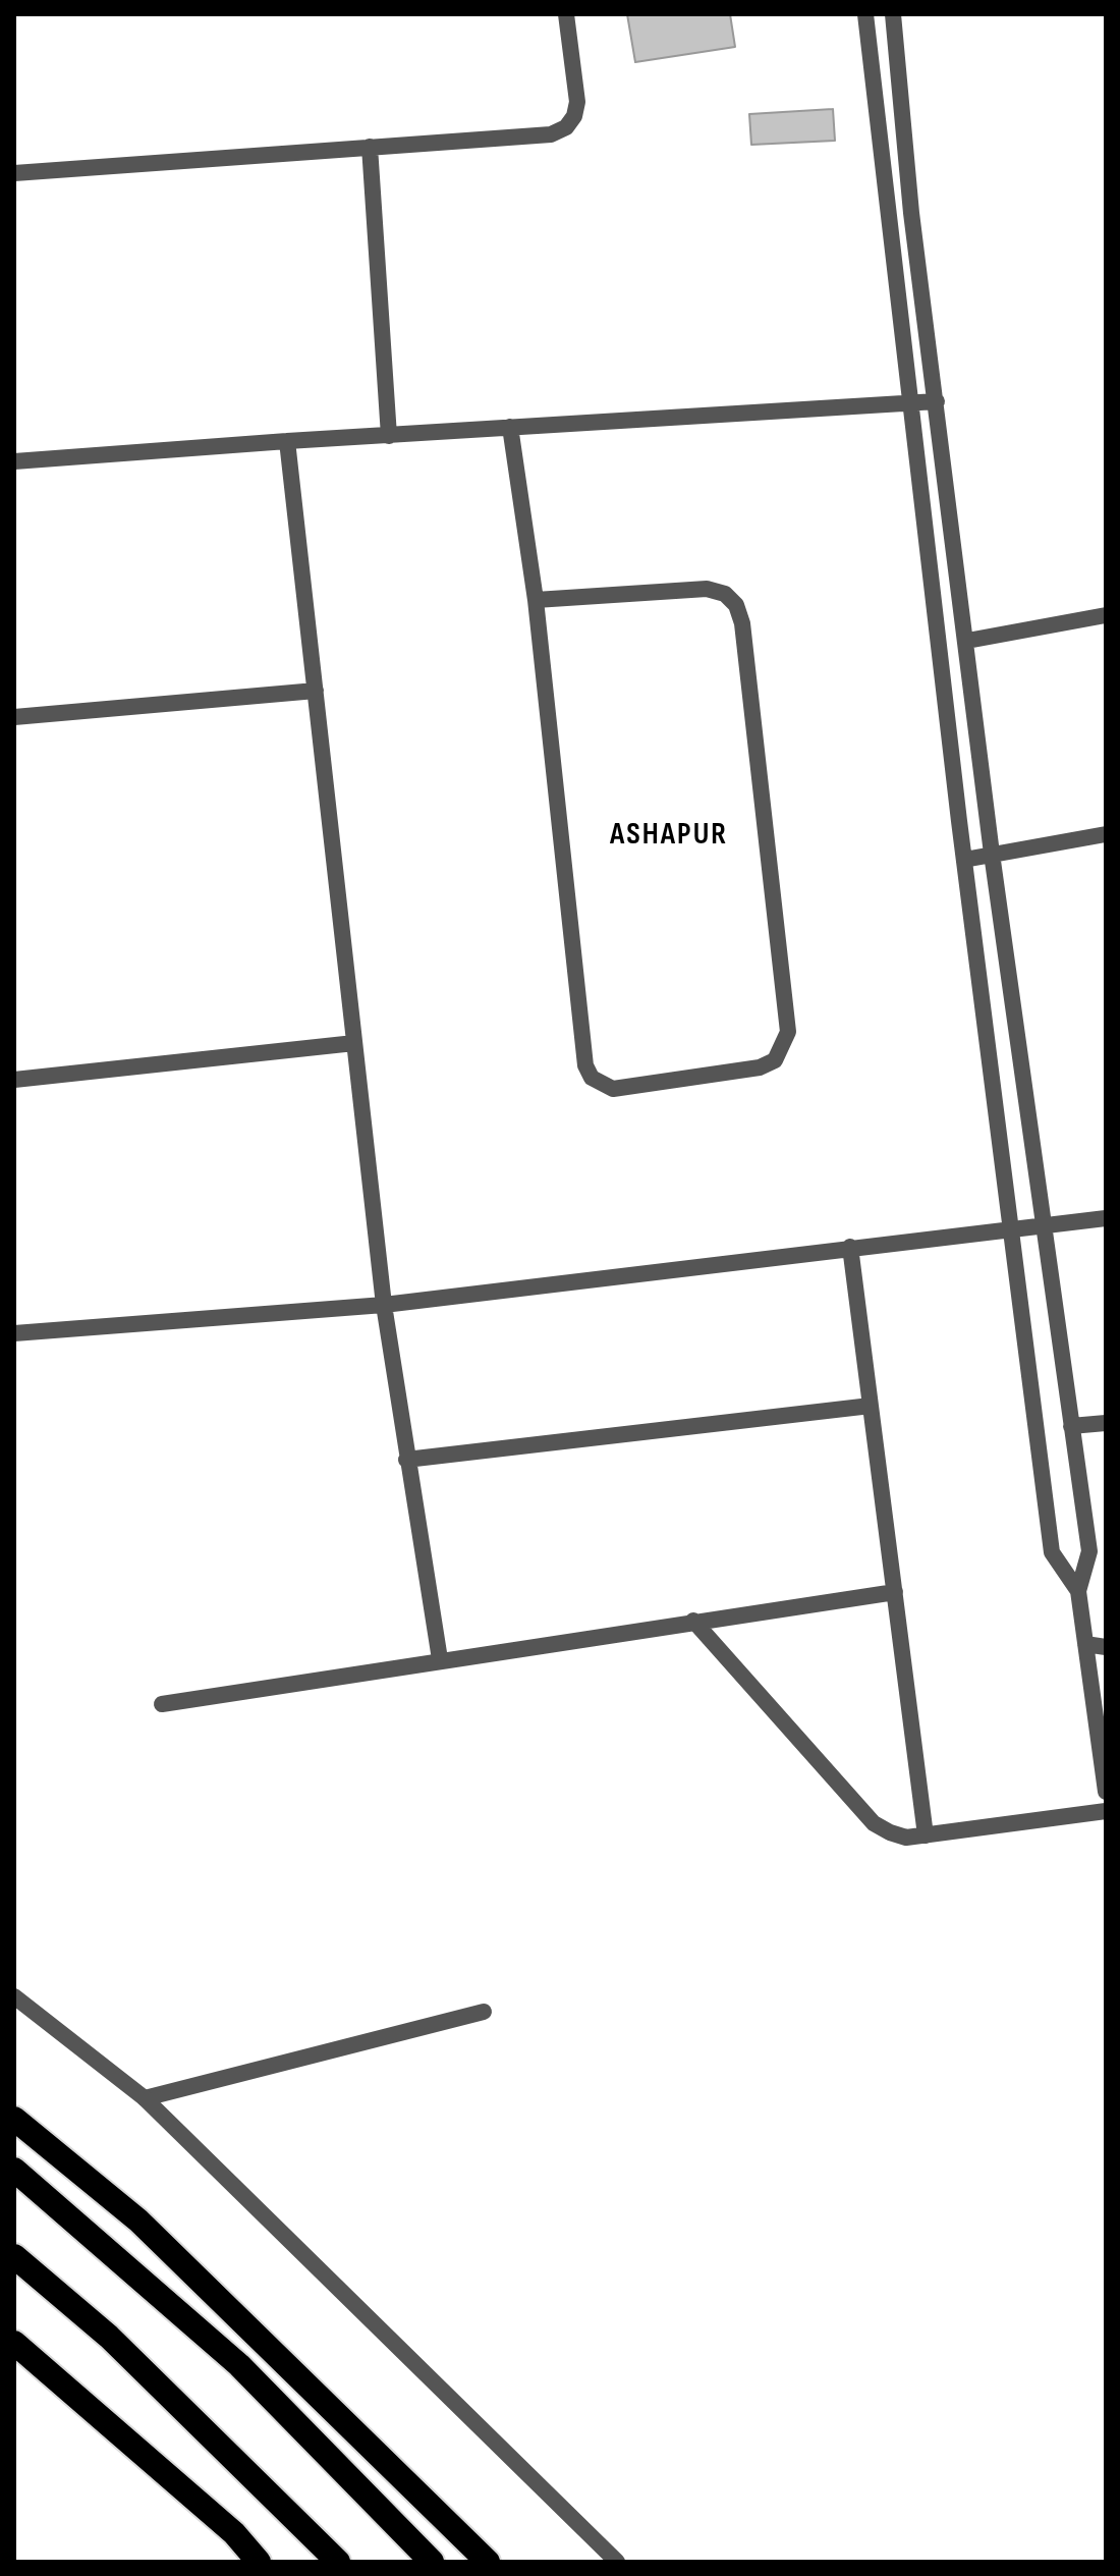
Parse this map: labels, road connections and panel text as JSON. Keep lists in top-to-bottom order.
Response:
{
  "districts": ["ASHAPUR"]
}
